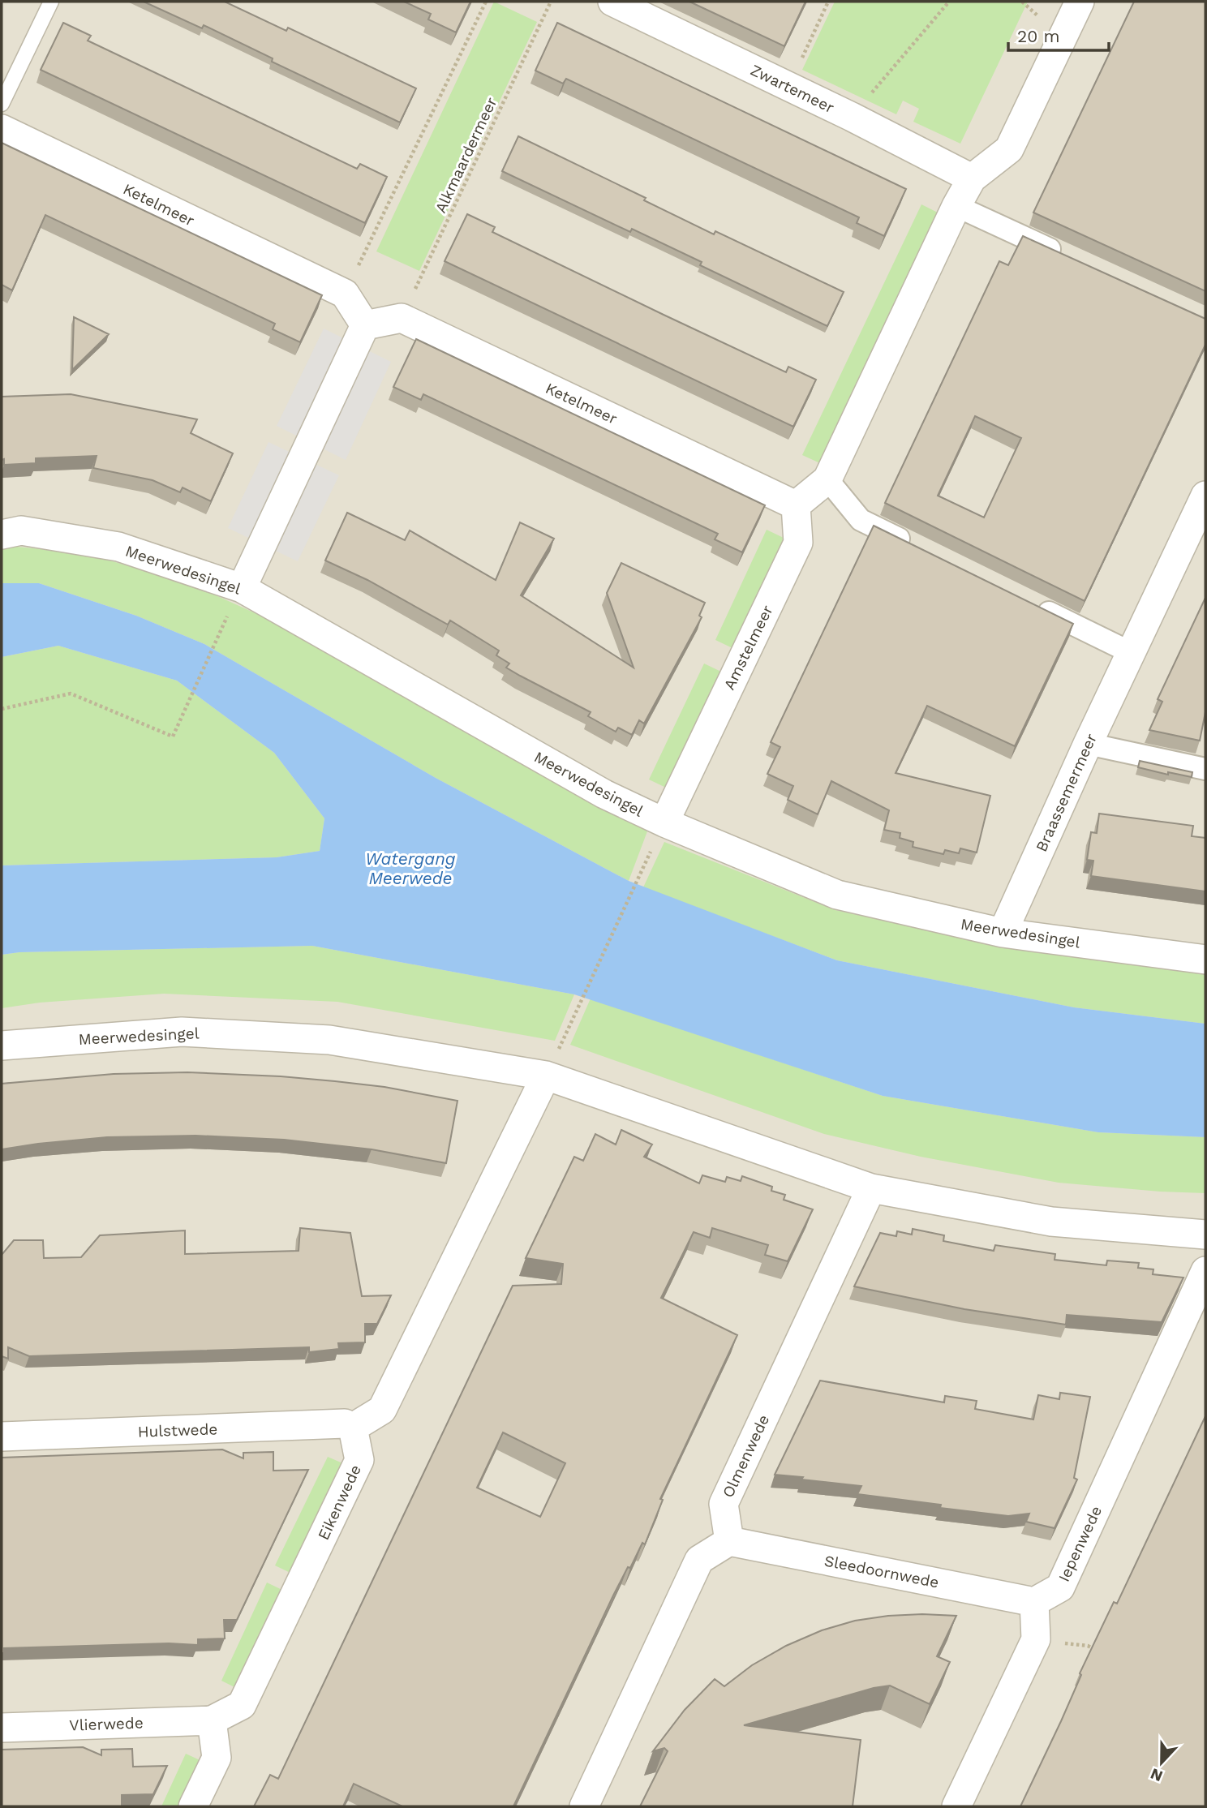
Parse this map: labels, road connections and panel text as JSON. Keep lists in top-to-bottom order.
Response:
{
  "streets": {
    "street": [
      "Zwartemeer",
      "Ketelmeer",
      "Meerwedesingel",
      "Amstelmeer",
      "Braassemermeer",
      "Hulstwede",
      "Olmenwede",
      "Eikenwede",
      "Iepenwede",
      "Sleedoornwede",
      "Vlierwede"
    ],
    "path": ["Alkmaardermeer"]
  },
  "crossings": [
    ["Alkmaardermeer", "Ketelmeer"],
    ["Ketelmeer", "Amstelmeer"],
    ["Meerwedesingel", "Amstelmeer"],
    ["Meerwedesingel", "Braassemermeer"],
    ["Meerwedesingel", "Olmenwede"],
    ["Hulstwede", "Eikenwede"],
    ["Olmenwede", "Sleedoornwede"],
    ["Eikenwede", "Vlierwede"],
    ["Iepenwede", "Sleedoornwede"]
  ],
  "water": ["Watergang Meerwede"],
  "scale_bar": "20 m",
  "north": "bottom"
}
